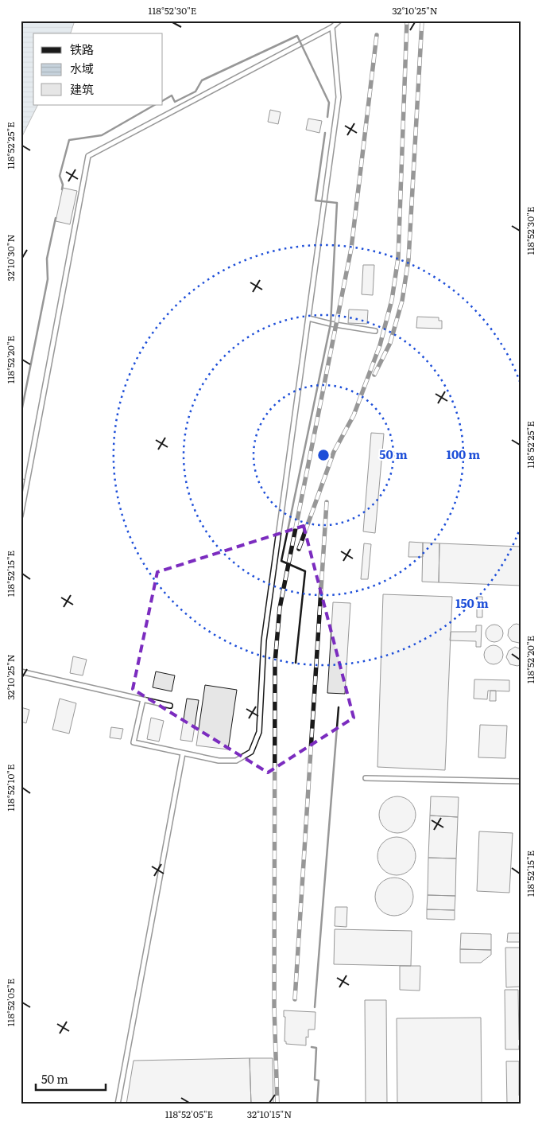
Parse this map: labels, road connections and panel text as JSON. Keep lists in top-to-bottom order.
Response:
{
  "legend": ["铁路", "水域", "建筑"],
  "scale_bar": "50 m",
  "coordinates": [
    "118°52'30\"E",
    "32°10'25\"N",
    "118°52'25\"E",
    "32°10'30\"N",
    "118°52'20\"E",
    "118°52'15\"E",
    "118°52'10\"E",
    "118°52'05\"E",
    "32°10'15\"N"
  ],
  "rings": ["50 m", "100 m", "150 m"]
}
